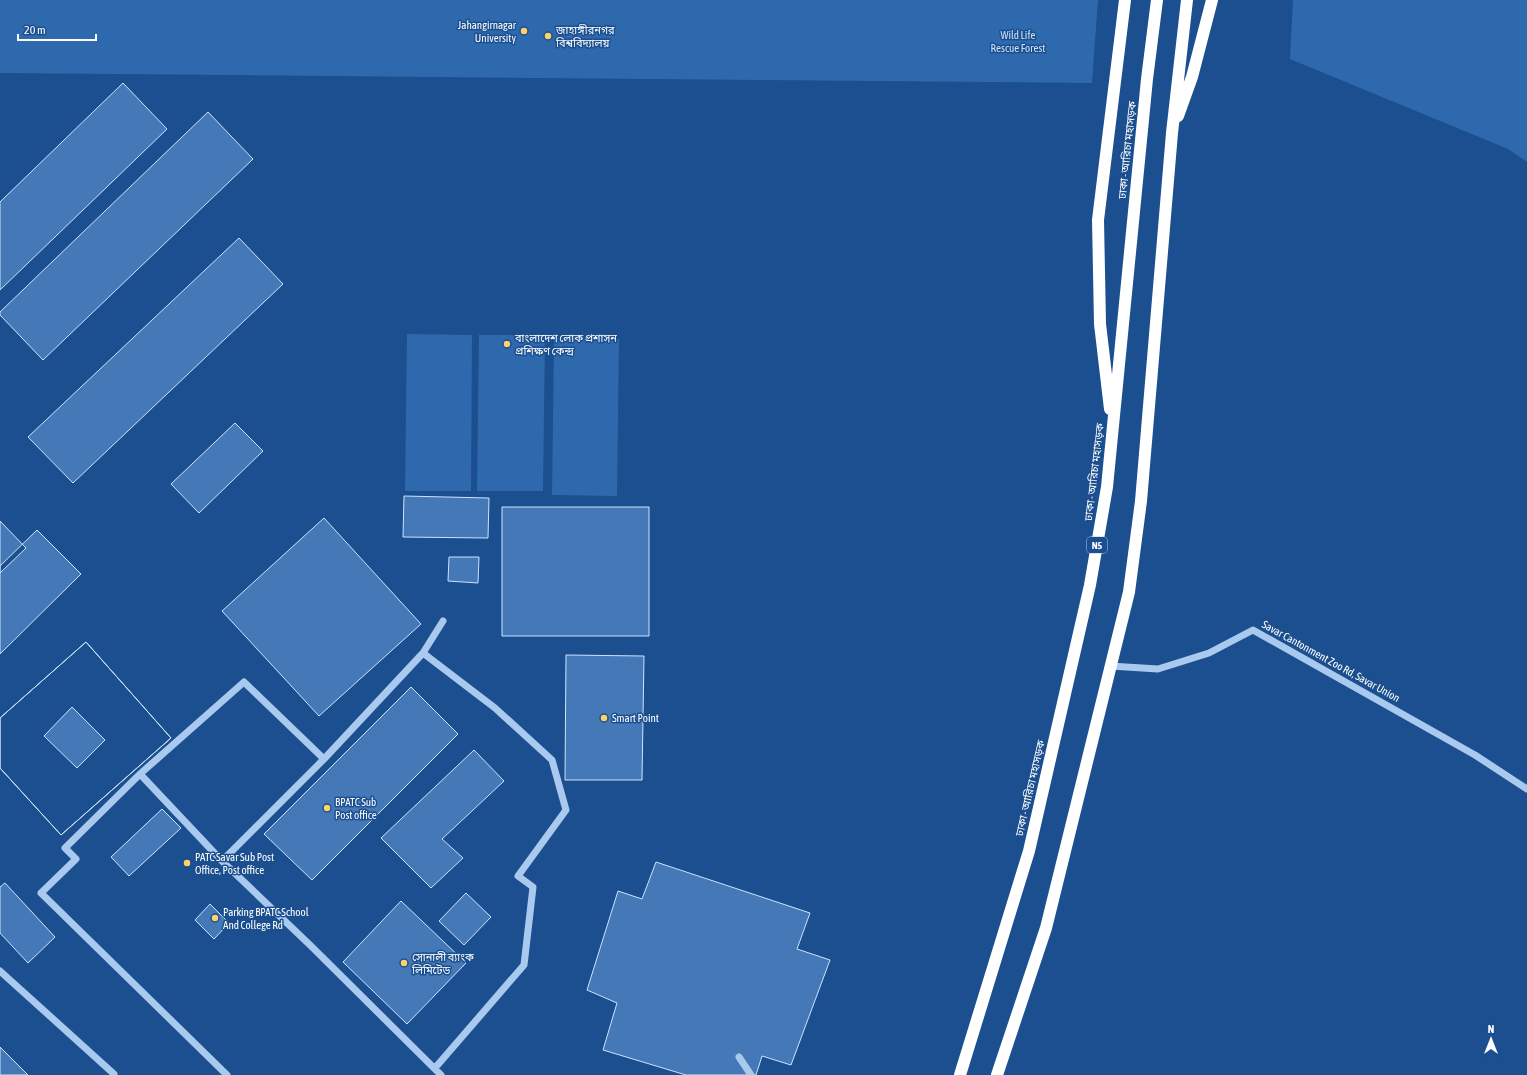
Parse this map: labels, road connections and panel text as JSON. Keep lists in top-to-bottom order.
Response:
{
  "streets": {
    "highway": ["ঢাকা - আরিচা মহাসড়ক", "N5"],
    "street": ["Savar Cantonment Zoo Rd, Savar Union"]
  },
  "parks": ["Wild Life Rescue Forest"],
  "places": [
    "Jahangirnagar University",
    "জাহাঙ্গীরনগর বিশ্ববিদ্যালয়",
    "বাংলাদেশ লোক প্রশাসন প্রশিক্ষণ কেন্দ্র",
    "Smart Point",
    "BPATC Sub Post office",
    "PATC Savar Sub Post Office, Post office",
    "Parking BPATC School And College Rd",
    "সোনালী ব্যাংক লিমিটেড"
  ],
  "scale_bar": "20 m",
  "north": "top"
}
